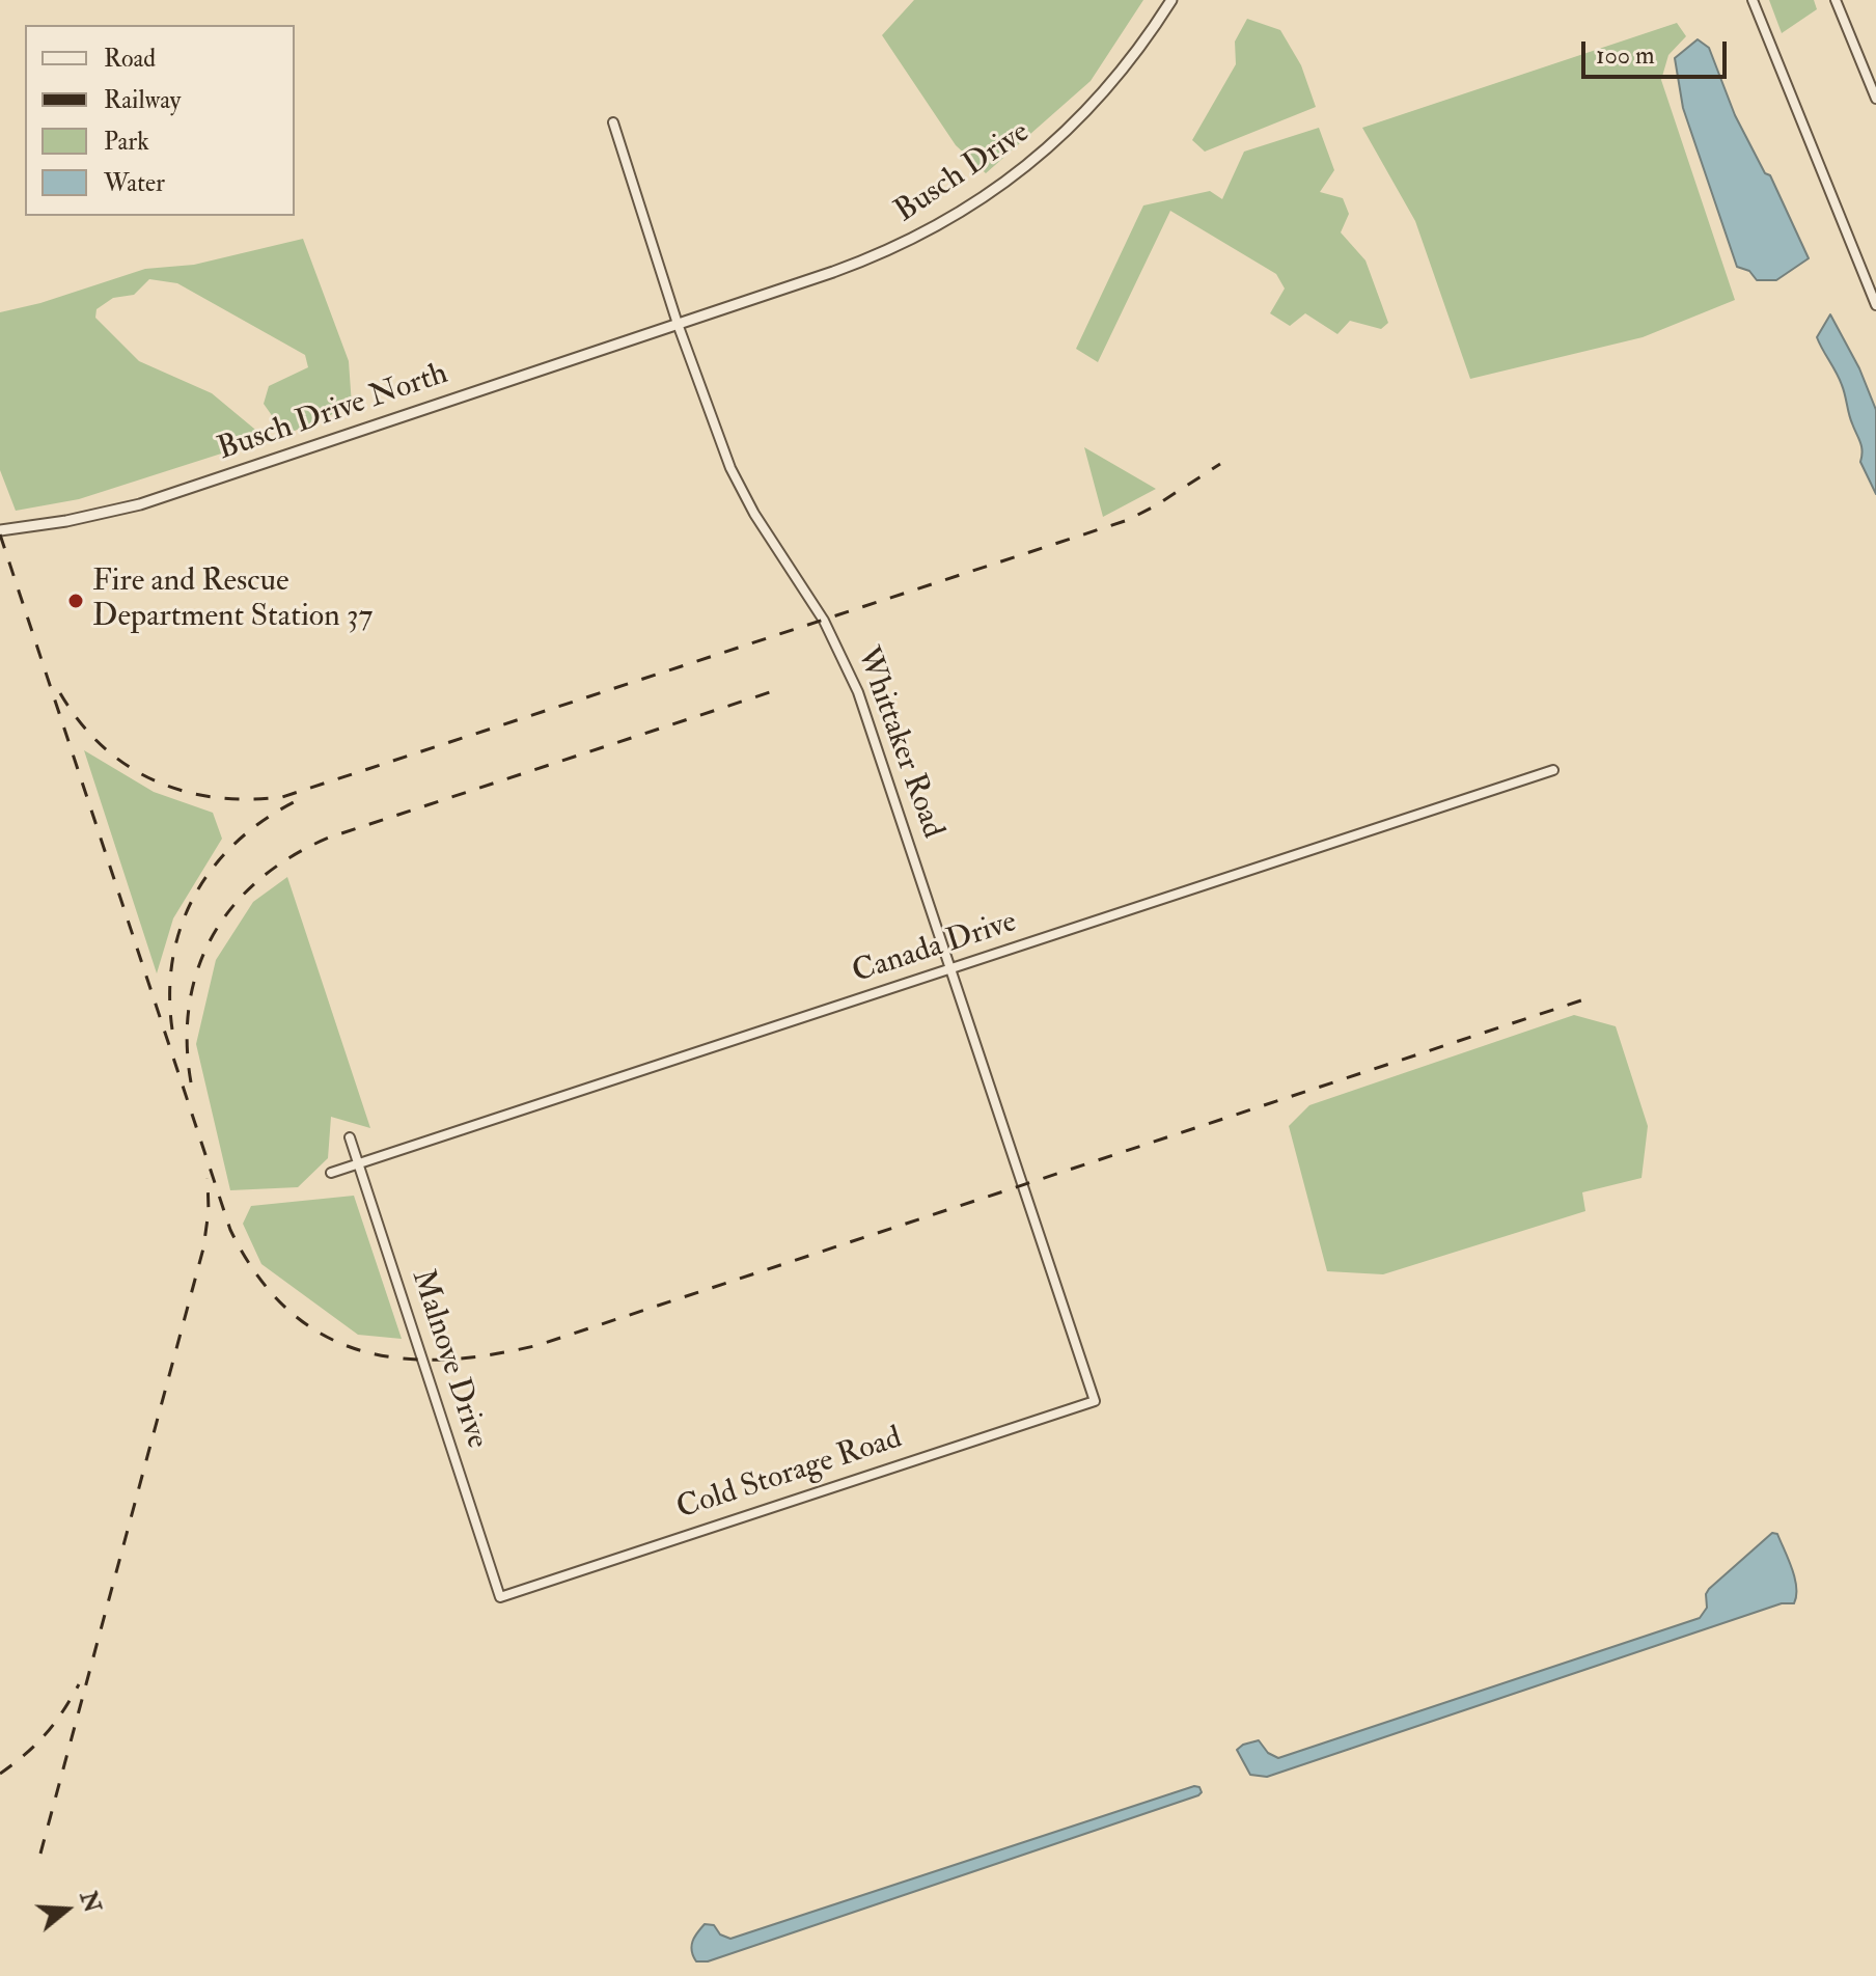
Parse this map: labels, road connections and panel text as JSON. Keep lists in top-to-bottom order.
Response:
{
  "streets": {
    "street": [
      "Busch Drive",
      "Busch Drive North",
      "Whittaker Road",
      "Canada Drive",
      "Malnove Drive",
      "Cold Storage Road"
    ]
  },
  "crossings": [
    ["Busch Drive", "Busch Drive North"],
    ["Busch Drive", "Whittaker Road"],
    ["Busch Drive North", "Whittaker Road"],
    ["Whittaker Road", "Canada Drive"],
    ["Whittaker Road", "Cold Storage Road"],
    ["Canada Drive", "Malnove Drive"],
    ["Malnove Drive", "Cold Storage Road"]
  ],
  "places": ["Fire and Rescue Department Station 37"],
  "legend": [
    "Road",
    "Railway",
    "Park",
    "Water"
  ],
  "scale_bar": "100 m",
  "north": "right"
}
